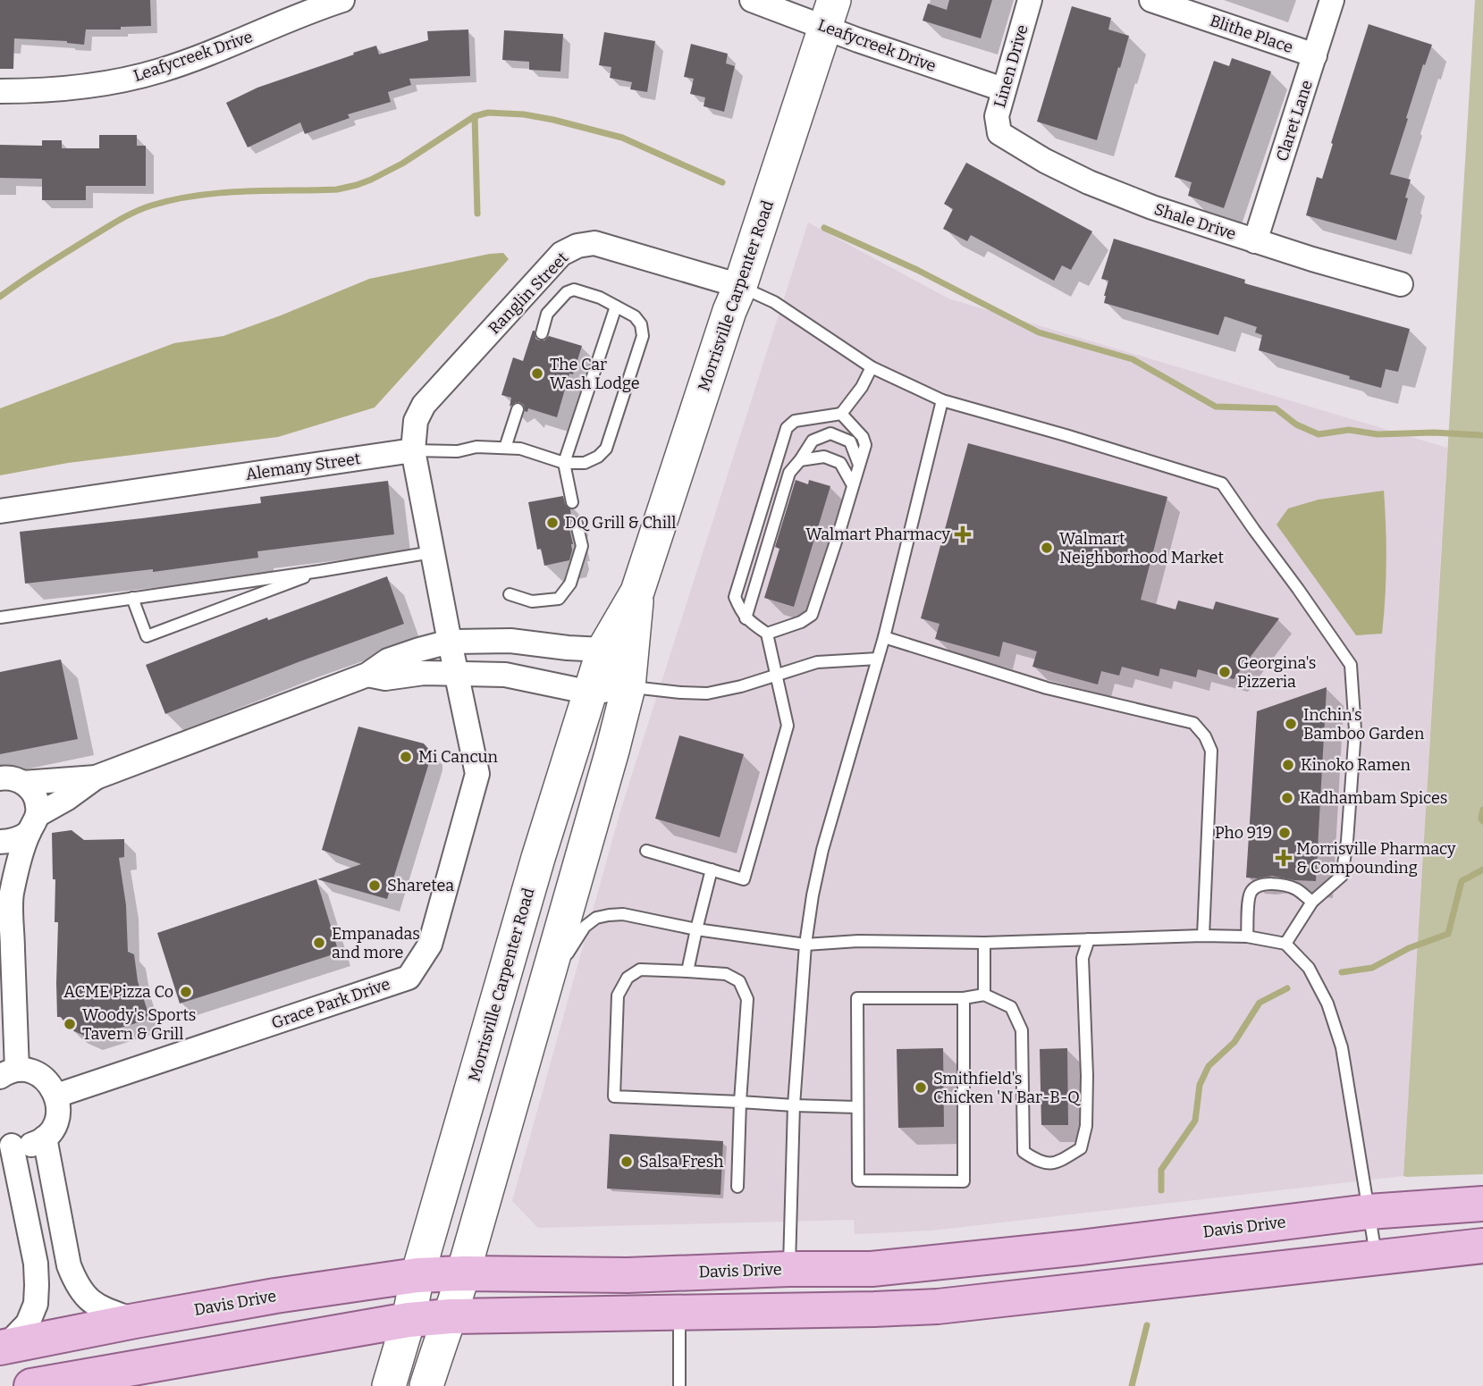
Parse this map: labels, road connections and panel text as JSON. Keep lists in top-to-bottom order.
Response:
{
  "streets": {
    "main road": ["Morrisville Carpenter Road", "Davis Drive"],
    "street": [
      "Blithe Place",
      "Leafycreek Drive",
      "Linen Drive",
      "Claret Lane",
      "Shale Drive",
      "Ranglin Street",
      "Alemany Street",
      "Grace Park Drive"
    ]
  },
  "crossings": [
    ["Blithe Place", "Claret Lane"],
    ["Leafycreek Drive", "Linen Drive"],
    ["Leafycreek Drive", "Morrisville Carpenter Road"],
    ["Linen Drive", "Shale Drive"],
    ["Claret Lane", "Shale Drive"],
    ["Ranglin Street", "Morrisville Carpenter Road"],
    ["Ranglin Street", "Alemany Street"],
    ["Morrisville Carpenter Road", "Davis Drive"]
  ],
  "places": {
    "other": [
      "The Car Wash Lodge",
      "DQ Grill & Chill",
      "Walmart Neighborhood Market",
      "Georgina's Pizzeria",
      "Inchin's Bamboo Garden",
      "Mi Cancun",
      "Kinoko Ramen",
      "Kadhambam Spices",
      "Pho 919",
      "Sharetea",
      "Empanadas and more",
      "ACME Pizza Co",
      "Woody's Sports Tavern & Grill",
      "Smithfield's Chicken 'N Bar-B-Q",
      "Salsa Fresh"
    ],
    "health": ["Walmart Pharmacy", "Morrisville Pharmacy & Compounding"]
  }
}
